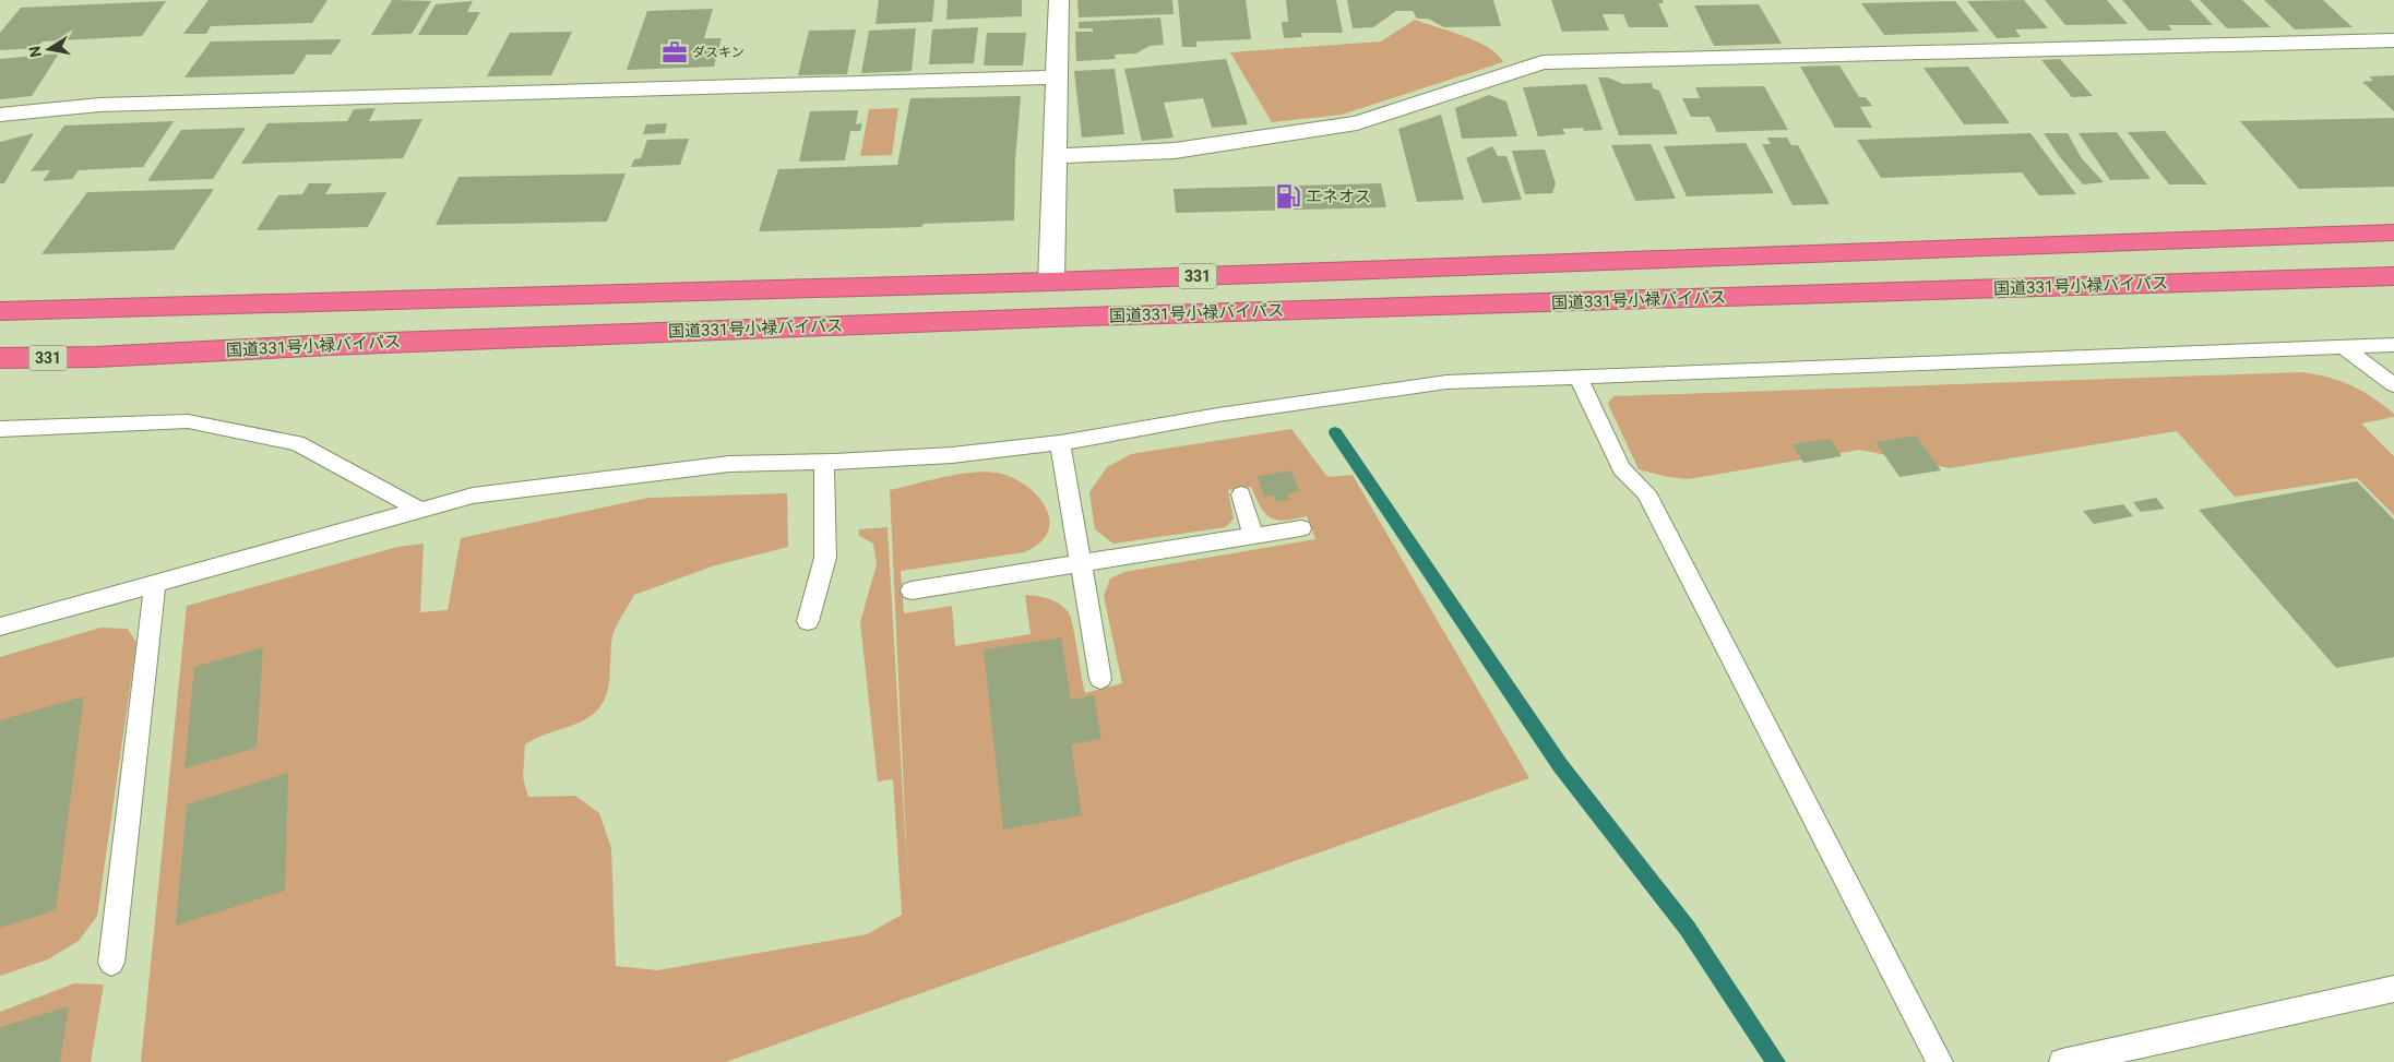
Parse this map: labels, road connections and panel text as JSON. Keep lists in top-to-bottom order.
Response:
{
  "streets": {
    "highway": ["331", "国道331号小禄バイパス"]
  },
  "places": {
    "office": ["ダスキン"],
    "fuel station": ["エネオス"]
  },
  "north": "left"
}
